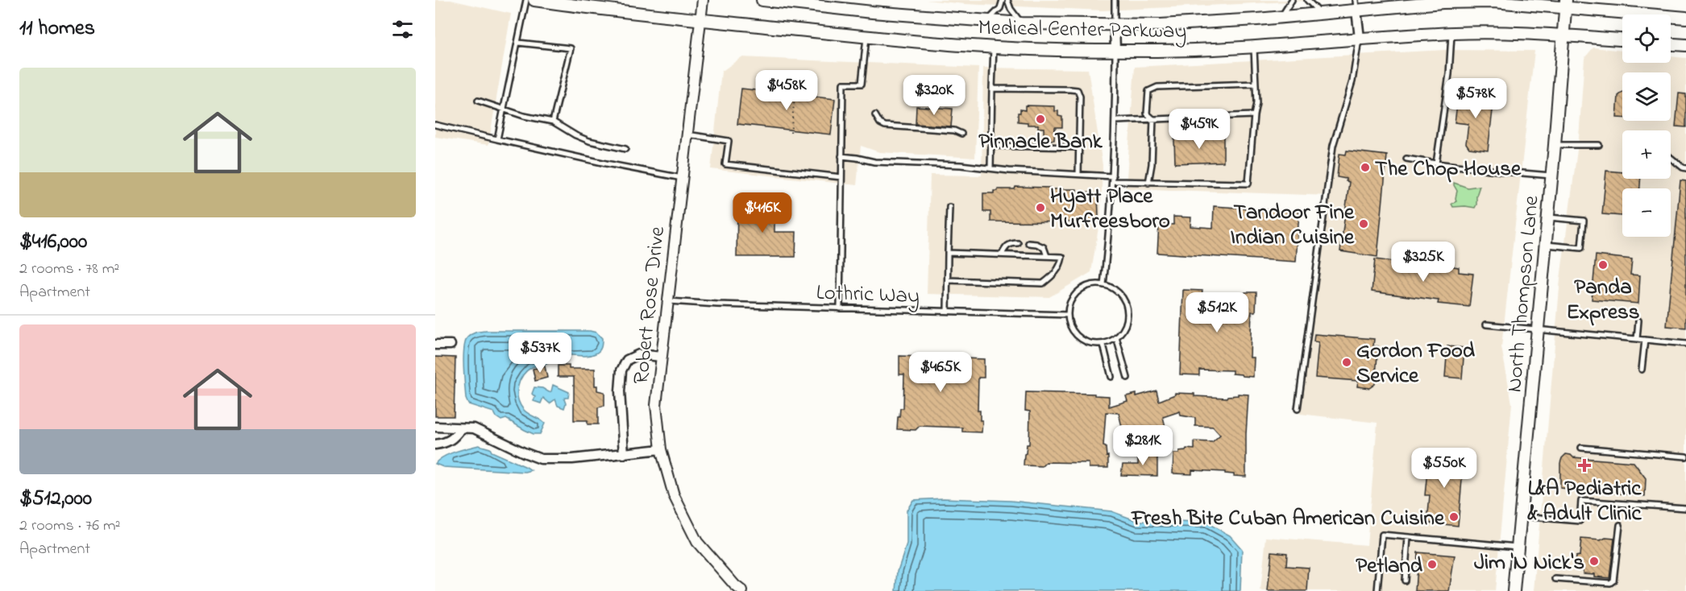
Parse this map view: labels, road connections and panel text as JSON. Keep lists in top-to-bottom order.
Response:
{
  "streets": {
    "main road": ["Medical Center Parkway", "North Thompson Lane"],
    "street": ["Robert Rose Drive"],
    "lane": ["Lothric Way"]
  },
  "crossings": [
    ["Medical Center Parkway", "North Thompson Lane"],
    ["Medical Center Parkway", "Robert Rose Drive"],
    ["Lothric Way", "Robert Rose Drive"]
  ],
  "places": {
    "other": [
      "Pinnacle Bank",
      "The Chop House",
      "Hyatt Place Murfreesboro",
      "Tandoor Fine Indian Cuisine",
      "Panda Express",
      "Gordon Food Service",
      "Fresh Bite Cuban American Cuisine",
      "Jim 'N Nick's",
      "Petland"
    ],
    "health": ["L&A Pediatric & Adult Clinic"]
  },
  "page": {
    "heading": "11 homes",
    "map_buttons": ["+", "−"],
    "list": [
      {
        "name": "$416,000",
        "note": "2 rooms · 78 m² · Apartment"
      },
      {
        "name": "$512,000",
        "note": "2 rooms · 76 m² · Apartment"
      }
    ],
    "price": [
      "$458K",
      "$320K",
      "$578K",
      "$459K",
      "$416K",
      "$325K",
      "$512K",
      "$537K",
      "$465K",
      "$281K",
      "$550K"
    ]
  }
}
